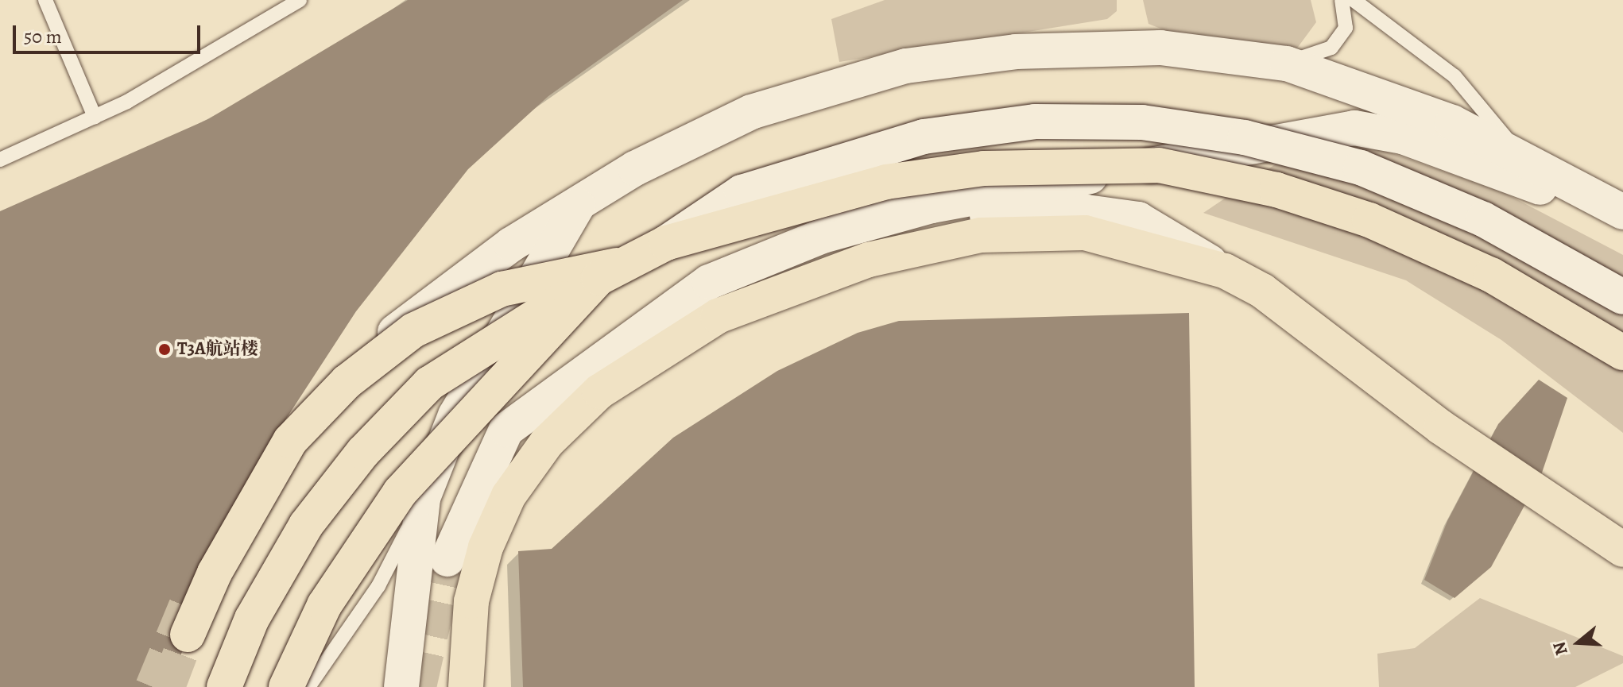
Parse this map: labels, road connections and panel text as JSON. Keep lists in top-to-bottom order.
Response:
{
  "places": ["T3A航站楼"],
  "scale_bar": "50 m",
  "north": "left"
}
